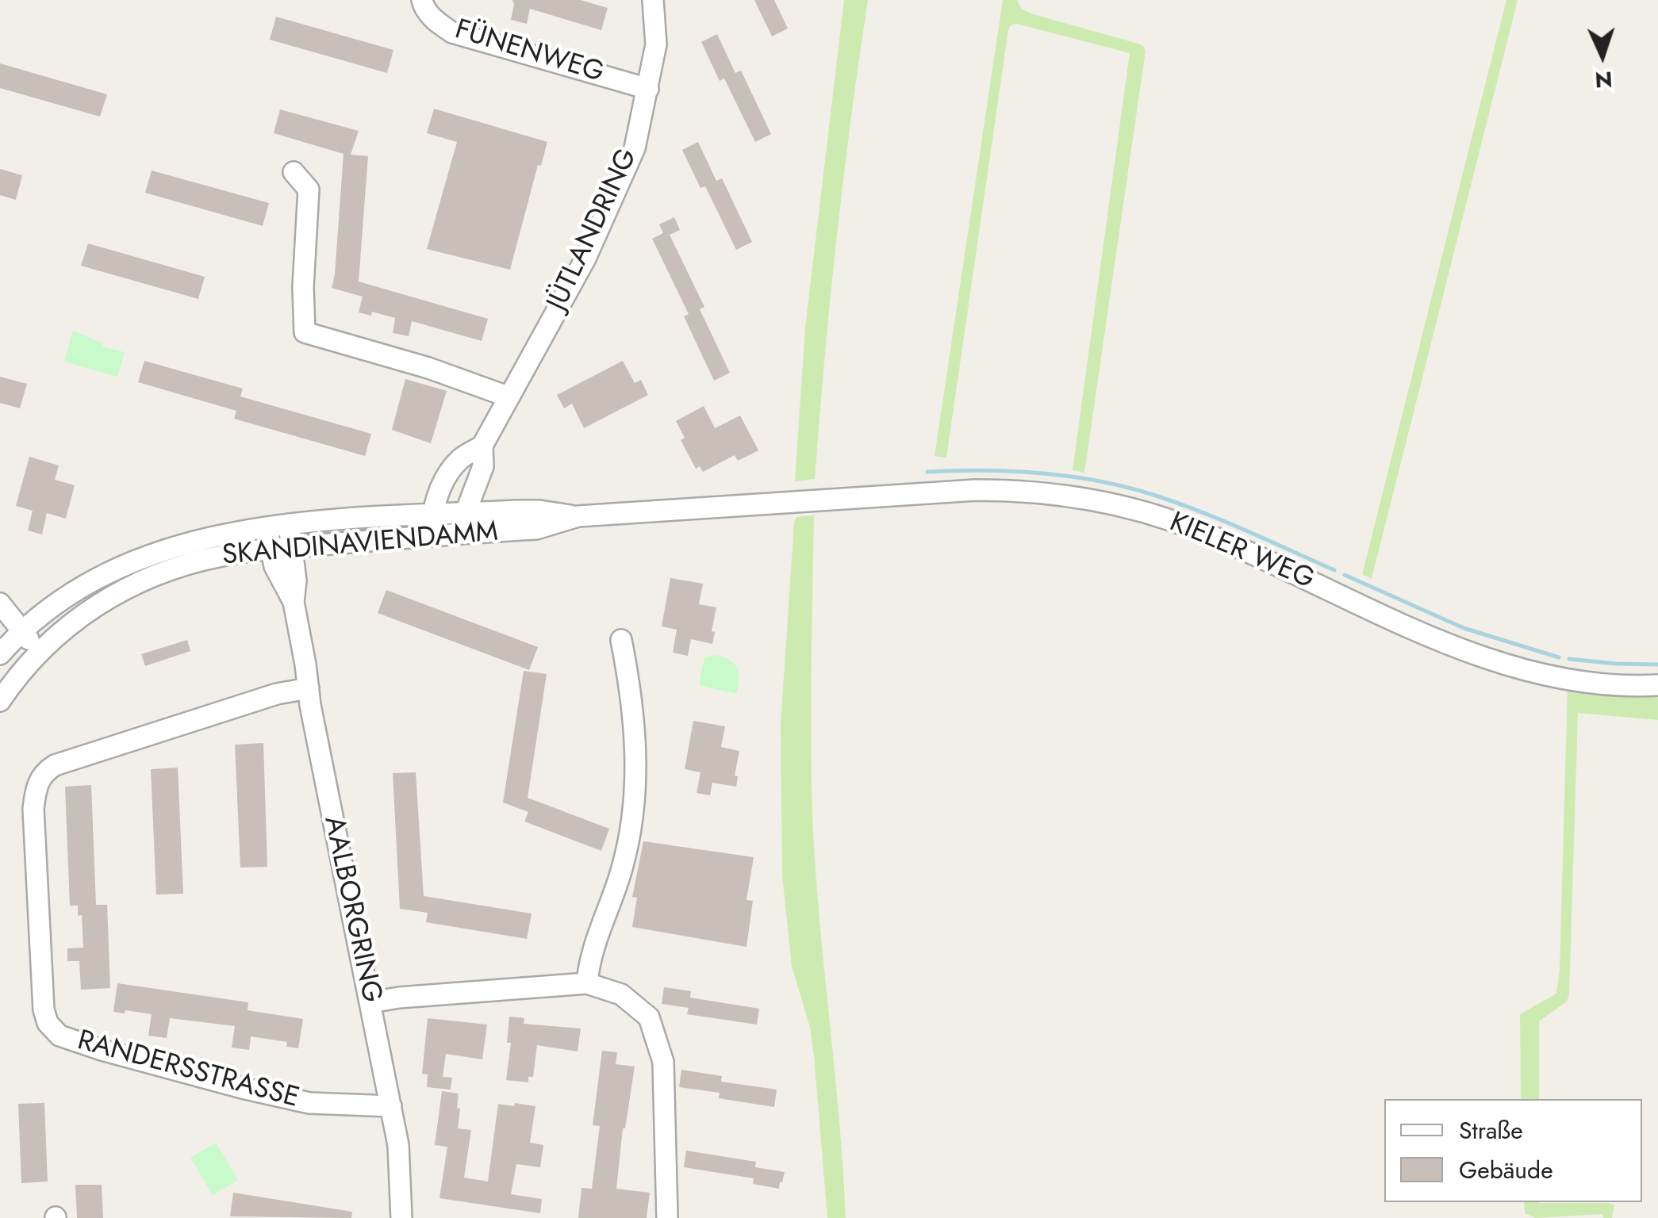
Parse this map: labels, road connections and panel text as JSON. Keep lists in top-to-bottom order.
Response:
{
  "streets": {
    "street": [
      "FÜNENWEG",
      "JÜTLANDRING",
      "SKANDINAVIENDAMM",
      "KIELER WEG",
      "AALBORGRING",
      "RANDERSSTRASSE"
    ]
  },
  "crossings": [
    ["FÜNENWEG", "JÜTLANDRING"],
    ["JÜTLANDRING", "SKANDINAVIENDAMM"],
    ["SKANDINAVIENDAMM", "KIELER WEG"],
    ["SKANDINAVIENDAMM", "AALBORGRING"],
    ["AALBORGRING", "RANDERSSTRASSE"]
  ],
  "legend": ["Straße", "Gebäude"],
  "north": "bottom"
}
